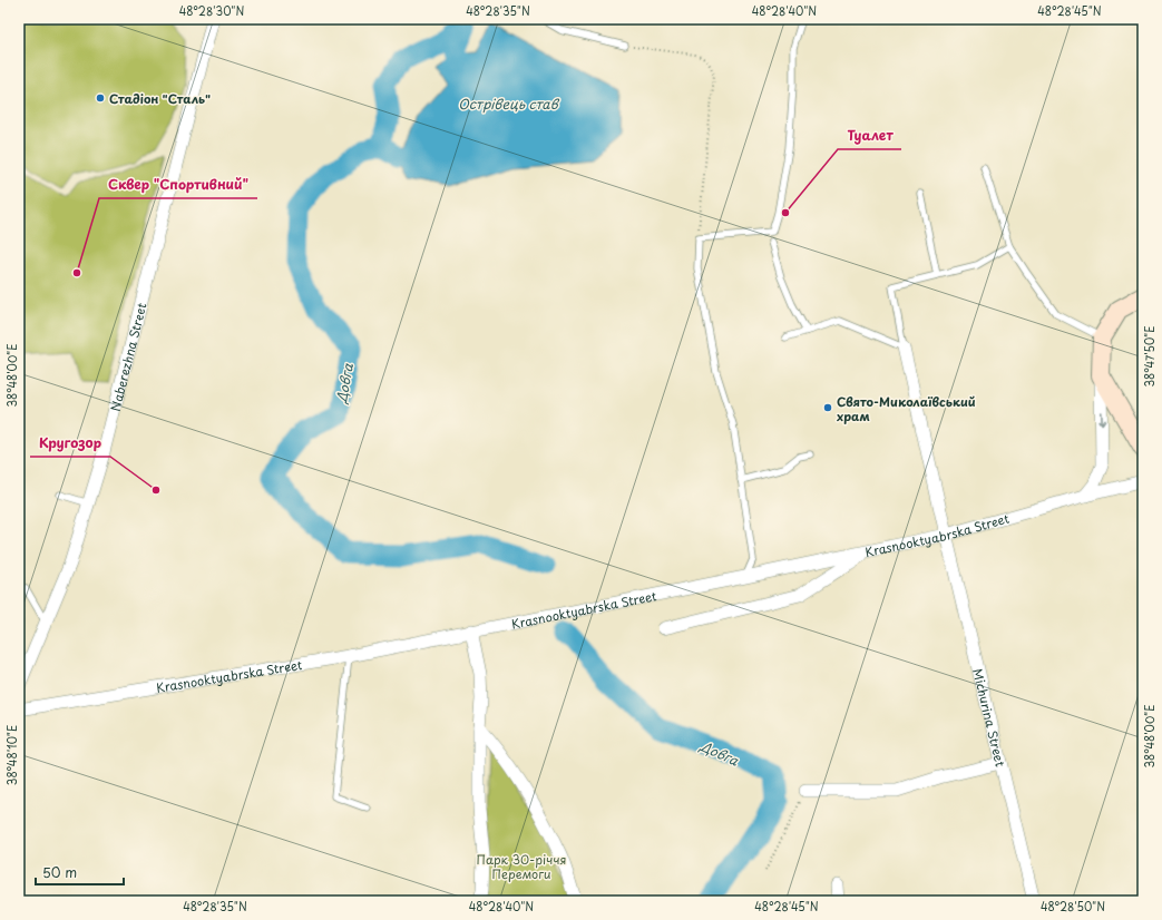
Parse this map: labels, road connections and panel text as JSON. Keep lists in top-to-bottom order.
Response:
{
  "streets": {
    "street": ["Naberezhna Street", "Krasnooktyabrska Street", "Michurina Street"]
  },
  "crossings": [
    ["Krasnooktyabrska Street", "Michurina Street"]
  ],
  "water": ["Острівець став", "Довга"],
  "parks": ["Парк 30-річчя Перемоги"],
  "places": [
    "Стадіон \"Сталь\"",
    "Туалет",
    "Сквер \"Спортивний\"",
    "Свято-Миколаївський храм",
    "Кругозор"
  ],
  "scale_bar": "50 m",
  "coordinates": [
    "48°28'30\"N",
    "48°28'35\"N",
    "48°28'40\"N",
    "48°28'45\"N",
    "38°47'50\"E",
    "38°48'00\"E",
    "38°48'10\"E",
    "48°28'50\"N"
  ]
}
